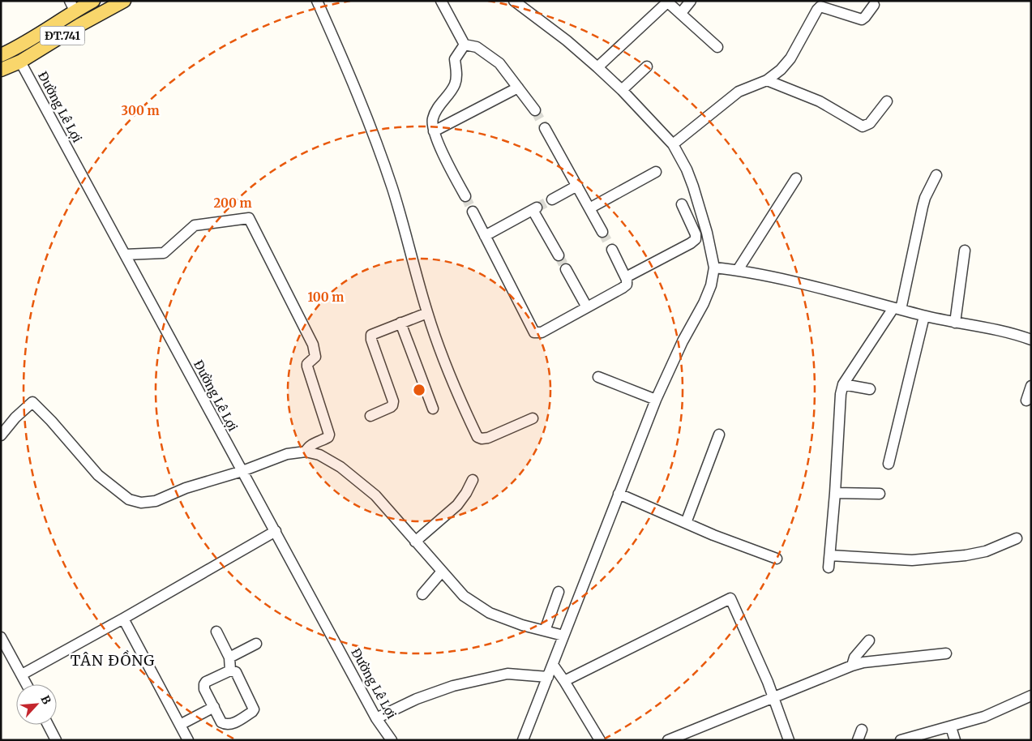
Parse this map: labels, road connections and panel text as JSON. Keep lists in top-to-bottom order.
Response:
{
  "streets": {
    "main road": ["ĐT.741"],
    "street": ["Đường Lê Lợi"]
  },
  "crossings": [
    ["ĐT.741", "Đường Lê Lợi"]
  ],
  "districts": ["TÂN ĐỒNG"],
  "north": "top right",
  "rings": ["300 m", "200 m", "100 m"]
}
